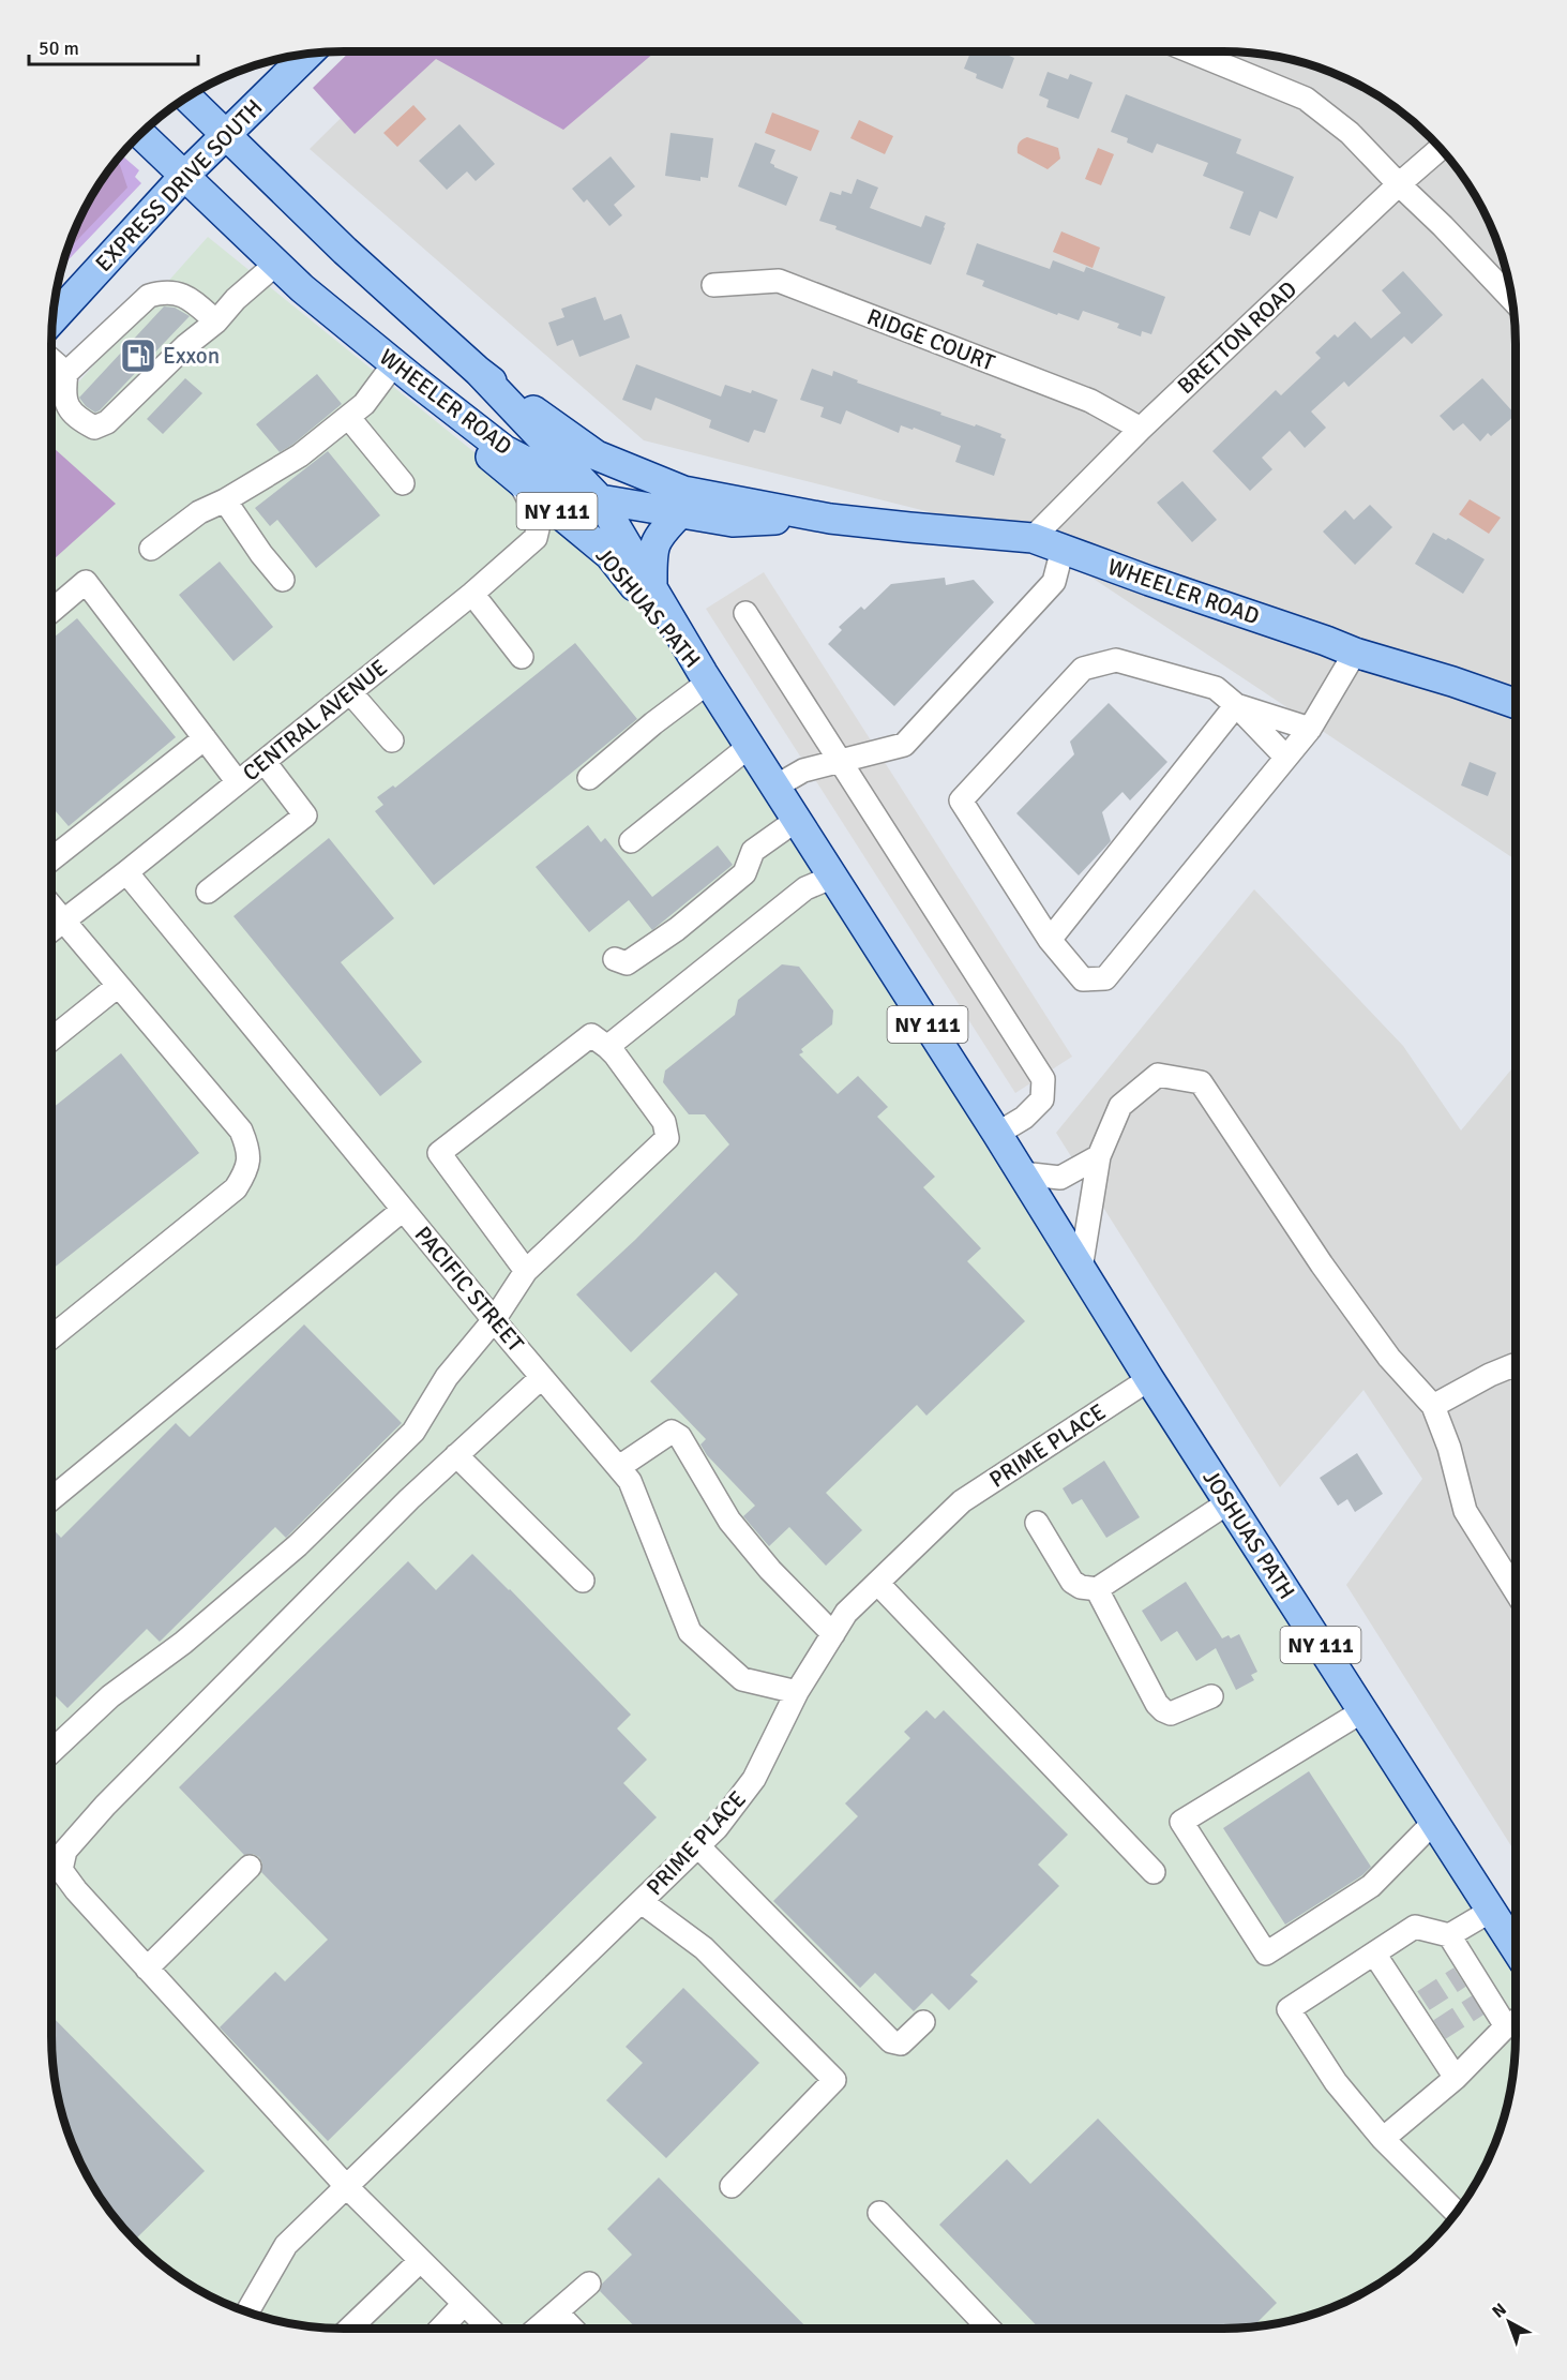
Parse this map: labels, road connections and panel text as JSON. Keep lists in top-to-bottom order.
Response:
{
  "streets": {
    "main road": [
      "EXPRESS DRIVE SOUTH",
      "WHEELER ROAD",
      "NY 111",
      "JOSHUAS PATH"
    ],
    "street": [
      "BRETTON ROAD",
      "RIDGE COURT",
      "CENTRAL AVENUE",
      "PACIFIC STREET",
      "PRIME PLACE"
    ]
  },
  "crossings": [
    ["EXPRESS DRIVE SOUTH", "WHEELER ROAD"],
    ["BRETTON ROAD", "RIDGE COURT"],
    ["BRETTON ROAD", "WHEELER ROAD"],
    ["WHEELER ROAD", "JOSHUAS PATH"],
    ["JOSHUAS PATH", "CENTRAL AVENUE"],
    ["JOSHUAS PATH", "PRIME PLACE"],
    ["CENTRAL AVENUE", "PACIFIC STREET"],
    ["PACIFIC STREET", "PRIME PLACE"]
  ],
  "places": {
    "fuel station": ["Exxon"]
  },
  "scale_bar": "50 m",
  "north": "top left"
}
